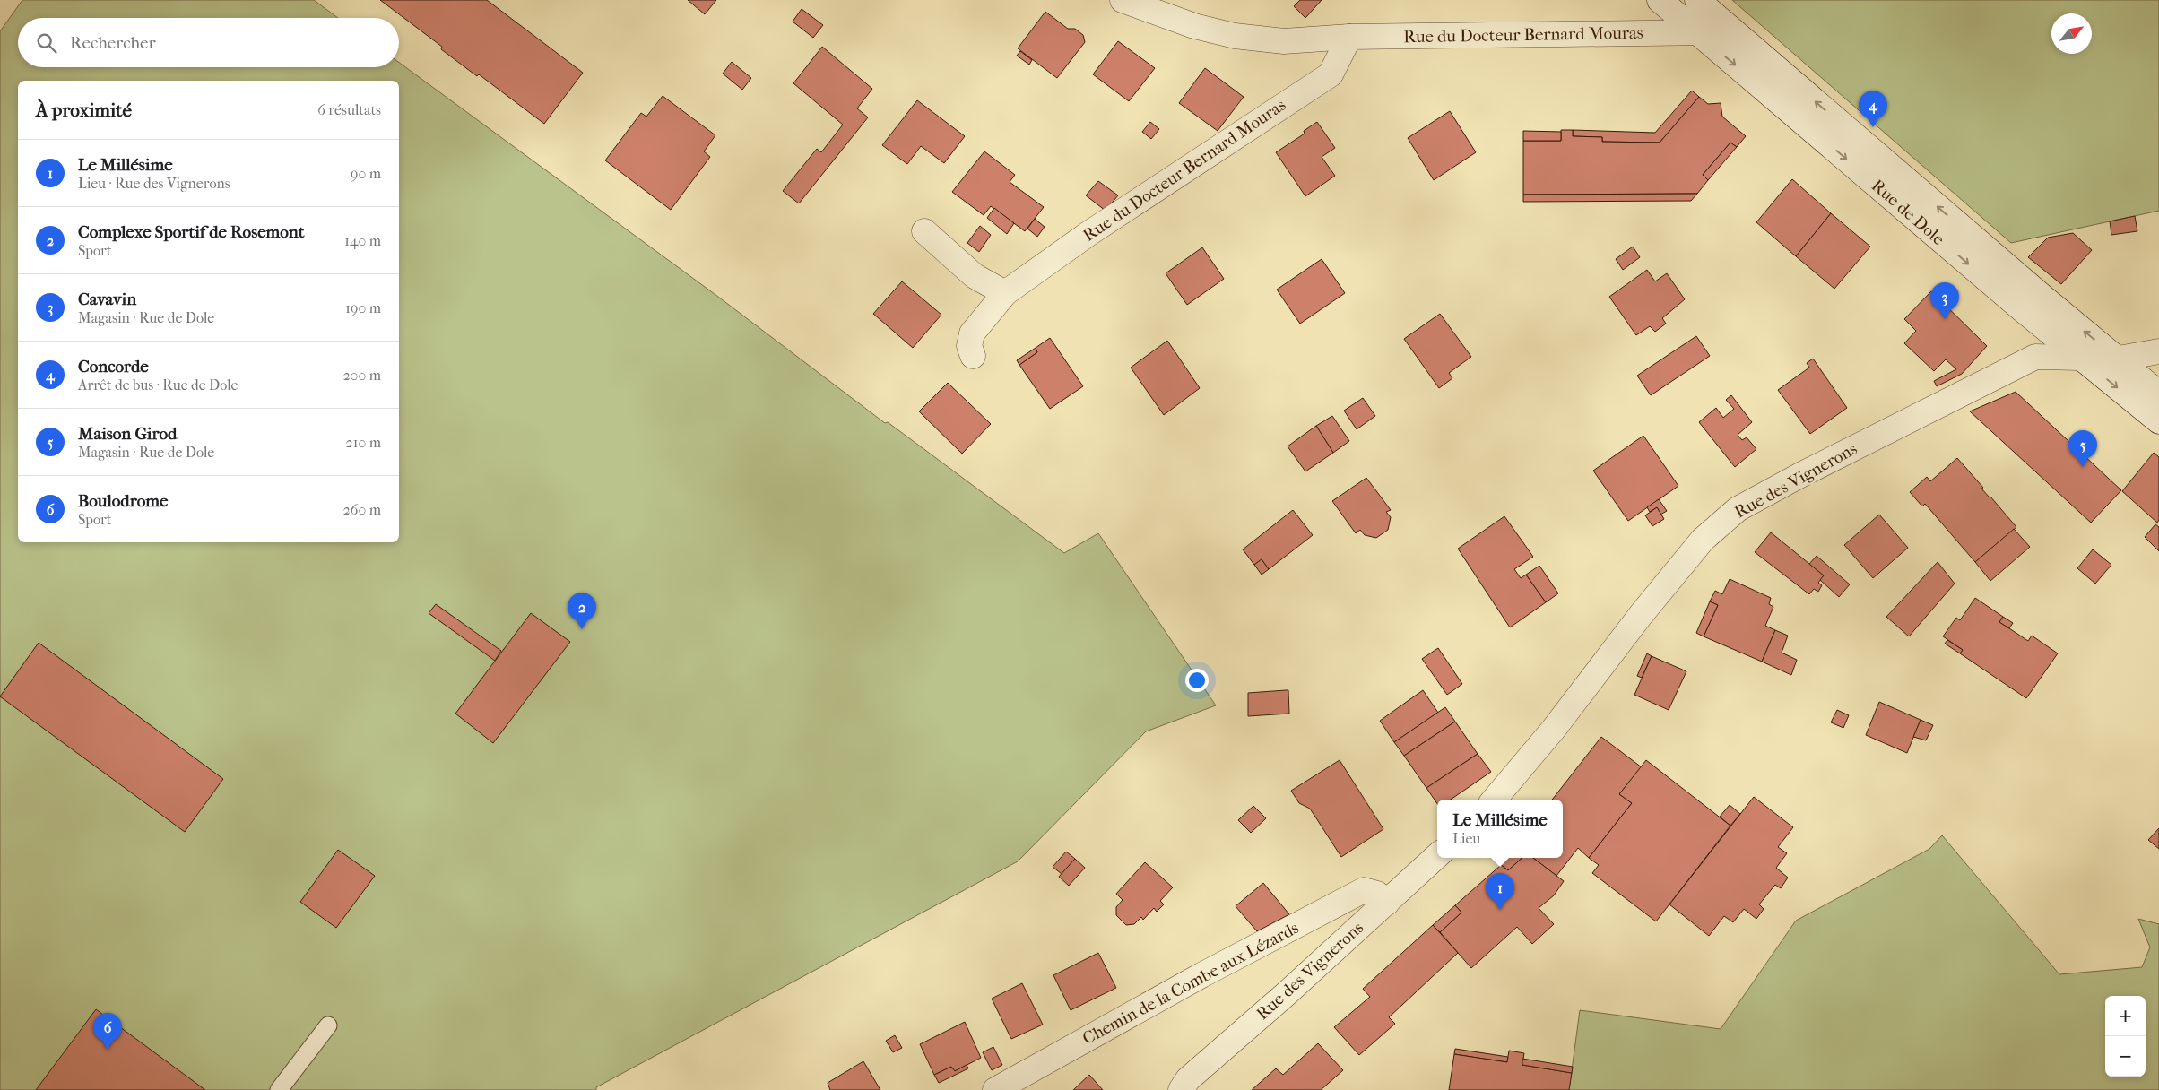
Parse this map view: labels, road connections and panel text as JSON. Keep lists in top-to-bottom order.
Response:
{
  "streets": {
    "street": [
      "Rue du Docteur Bernard Mouras",
      "Rue de Dole",
      "Rue des Vignerons",
      "Chemin de la Combe aux Lézards"
    ]
  },
  "crossings": [
    ["Rue du Docteur Bernard Mouras", "Rue de Dole"],
    ["Rue de Dole", "Rue des Vignerons"],
    ["Rue des Vignerons", "Chemin de la Combe aux Lézards"]
  ],
  "north": "top right",
  "page": {
    "search": "Rechercher",
    "heading": ["À proximité", "6 résultats"],
    "pins": [
      "4",
      "3",
      "5",
      "2",
      "1",
      "6"
    ],
    "list": [
      {
        "mark": "1",
        "name": "Le Millésime",
        "note": "Lieu · Rue des Vignerons",
        "value": "90 m"
      },
      {
        "mark": "2",
        "name": "Complexe Sportif de Rosemont",
        "note": "Sport",
        "value": "140 m"
      },
      {
        "mark": "3",
        "name": "Cavavin",
        "note": "Magasin · Rue de Dole",
        "value": "190 m"
      },
      {
        "mark": "4",
        "name": "Concorde",
        "note": "Arrêt de bus · Rue de Dole",
        "value": "200 m"
      },
      {
        "mark": "5",
        "name": "Maison Girod",
        "note": "Magasin · Rue de Dole",
        "value": "210 m"
      },
      {
        "mark": "6",
        "name": "Boulodrome",
        "note": "Sport",
        "value": "260 m"
      }
    ],
    "popup": ["Le Millésime", "Lieu"],
    "map_buttons": ["+", "−"]
  }
}
